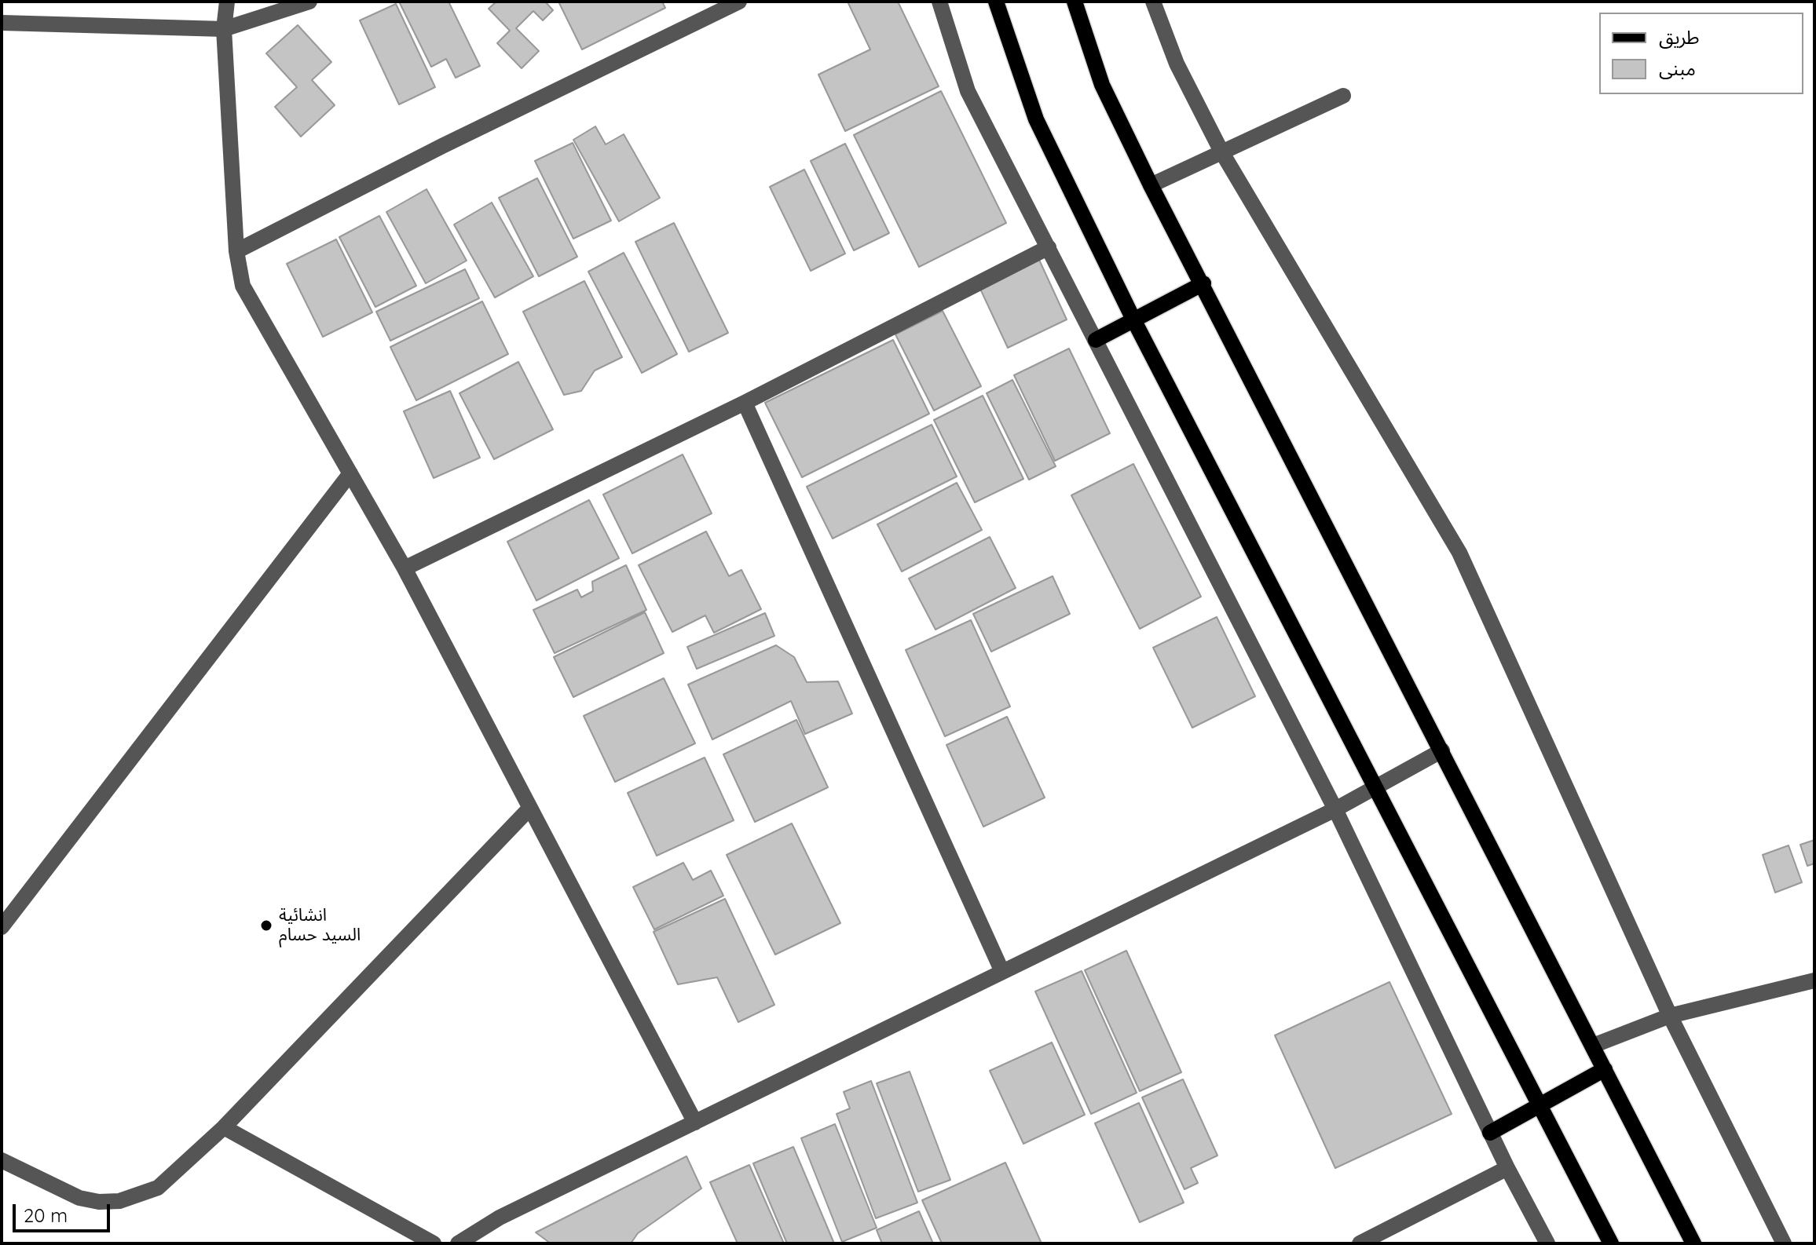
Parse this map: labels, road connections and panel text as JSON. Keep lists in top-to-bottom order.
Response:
{
  "places": ["انشائية السيد حسام"],
  "legend": ["طريق", "مبنى"],
  "scale_bar": "20 m"
}
